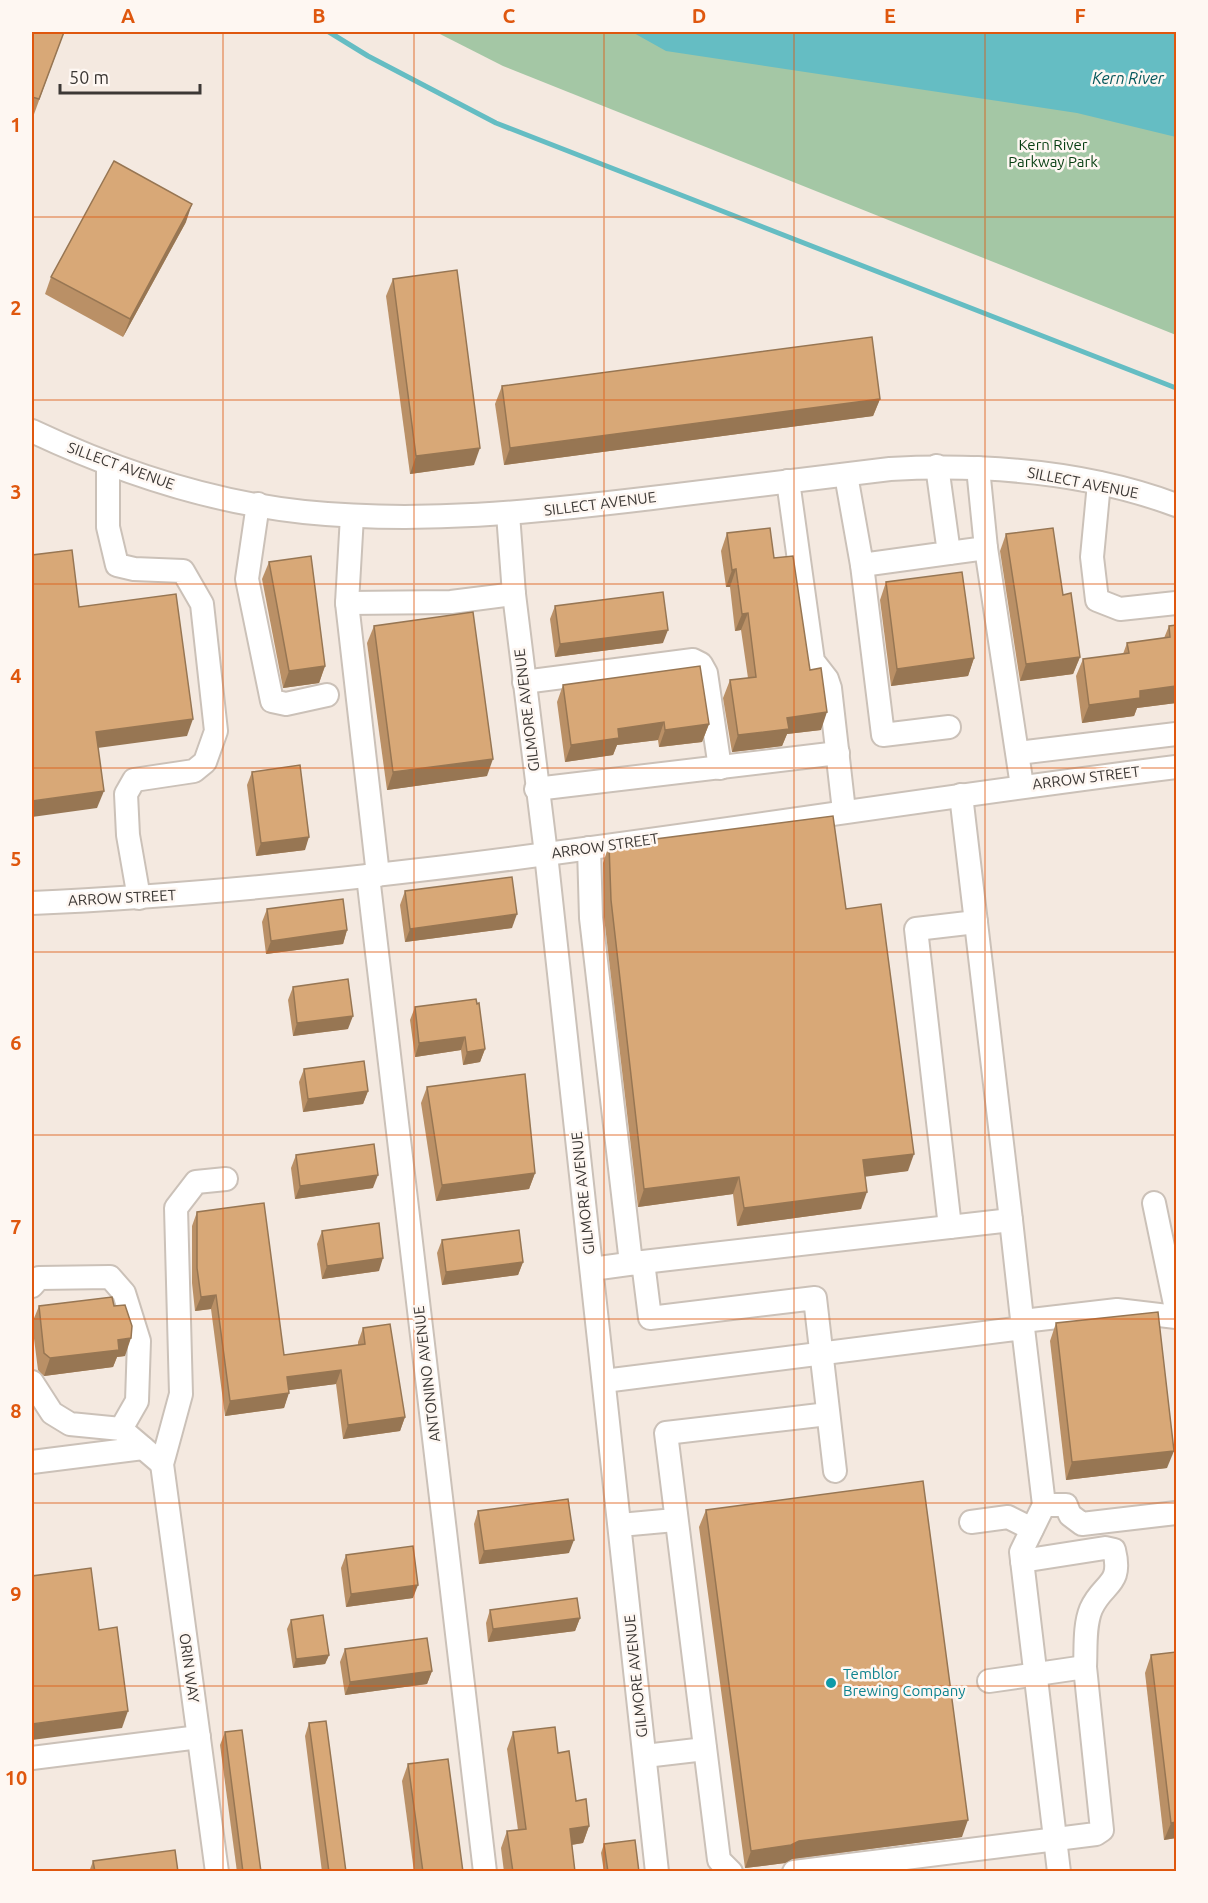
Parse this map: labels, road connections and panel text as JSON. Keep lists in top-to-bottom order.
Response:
{
  "streets": {
    "street": [
      "SILLECT AVENUE",
      "GILMORE AVENUE",
      "ARROW STREET",
      "ANTONINO AVENUE",
      "ORIN WAY"
    ]
  },
  "crossings": [
    ["SILLECT AVENUE", "GILMORE AVENUE"],
    ["SILLECT AVENUE", "ANTONINO AVENUE"],
    ["GILMORE AVENUE", "ARROW STREET"],
    ["ARROW STREET", "ANTONINO AVENUE"]
  ],
  "water": ["Kern River"],
  "parks": ["Kern River Parkway Park"],
  "places": ["Temblor Brewing Company"],
  "scale_bar": "50 m",
  "grid": {
    "columns": [
      "A",
      "B",
      "C",
      "D",
      "E",
      "F"
    ],
    "rows": [
      "1",
      "2",
      "3",
      "4",
      "5",
      "6",
      "7",
      "8",
      "9",
      "10"
    ]
  }
}
